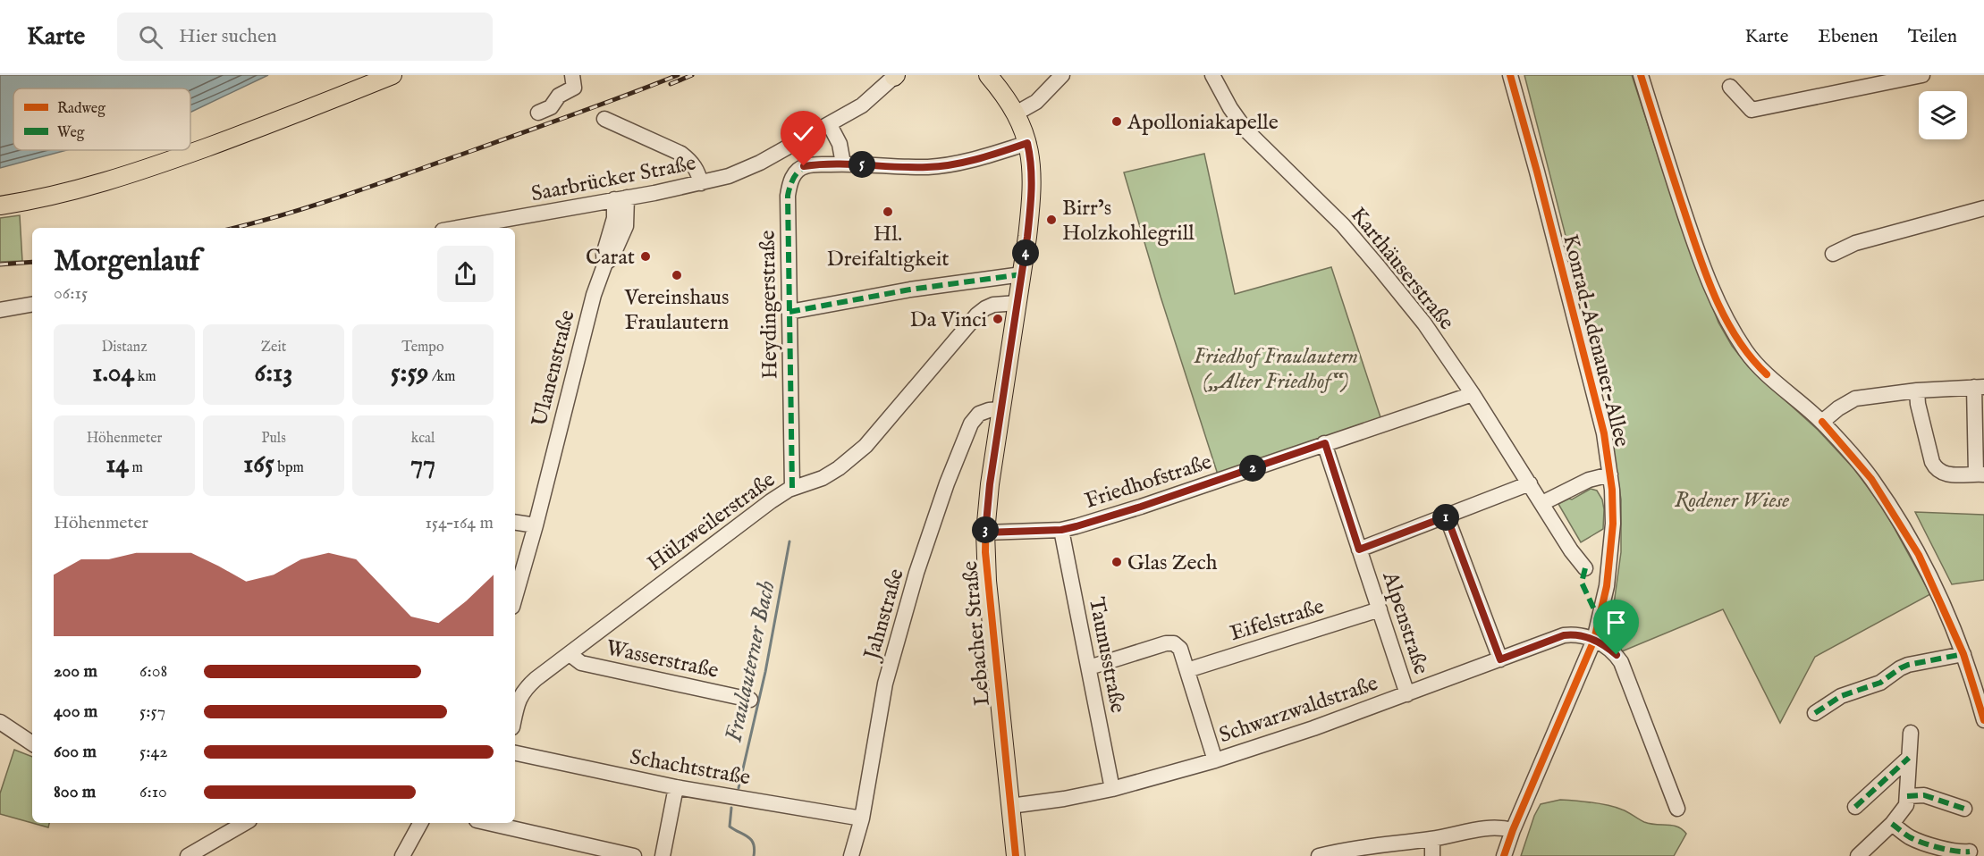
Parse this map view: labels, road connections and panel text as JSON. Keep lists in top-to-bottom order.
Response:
{
  "streets": {
    "main road": ["Lebacher Straße"],
    "street": [
      "Saarbrücker Straße",
      "Karthäuserstraße",
      "Heydingerstraße",
      "Konrad-Adenauer-Allee",
      "Ulanenstraße",
      "Friedhofstraße",
      "Hülzweilerstraße",
      "Jahnstraße",
      "Eifelstraße",
      "Alpenstraße",
      "Taunusstraße",
      "Wasserstraße",
      "Schwarzwaldstraße",
      "Schachtstraße"
    ]
  },
  "crossings": [
    ["Saarbrücker Straße", "Ulanenstraße"],
    ["Karthäuserstraße", "Friedhofstraße"],
    ["Heydingerstraße", "Hülzweilerstraße"],
    ["Heydingerstraße", "Lebacher Straße"],
    ["Konrad-Adenauer-Allee", "Schwarzwaldstraße"],
    ["Friedhofstraße", "Alpenstraße"],
    ["Friedhofstraße", "Lebacher Straße"],
    ["Friedhofstraße", "Taunusstraße"],
    ["Hülzweilerstraße", "Lebacher Straße"],
    ["Hülzweilerstraße", "Wasserstraße"],
    ["Jahnstraße", "Lebacher Straße"],
    ["Jahnstraße", "Schachtstraße"],
    ["Eifelstraße", "Alpenstraße"],
    ["Alpenstraße", "Schwarzwaldstraße"],
    ["Lebacher Straße", "Schwarzwaldstraße"],
    ["Taunusstraße", "Schwarzwaldstraße"]
  ],
  "water": ["Fraulauterner Bach"],
  "parks": ["Friedhof Fraulautern („Alter Friedhof“)", "Rodener Wiese"],
  "places": [
    "Apolloniakapelle",
    "Hl. Dreifaltigkeit",
    "Birr’s Holzkohlegrill",
    "Carat",
    "Vereinshaus Fraulautern",
    "Da Vinci",
    "Glas Zech"
  ],
  "legend": ["Radweg", "Weg"],
  "page": {
    "header": "Karte",
    "search": "Hier suchen",
    "nav": ["Karte", "Ebenen", "Teilen"],
    "pins": [
      "5",
      "4",
      "2",
      "1",
      "3"
    ],
    "heading": ["Morgenlauf", "06:15"],
    "stats": [
      ["Distanz", "1.04 km"],
      ["Zeit", "6:13"],
      ["Tempo", "5:59 /km"],
      ["Höhenmeter", "14 m"],
      ["Puls", "165 bpm"],
      ["kcal", "77"]
    ],
    "chart": ["Höhenmeter", "154–164 m"],
    "list": [
      {
        "name": "200 m",
        "note": "6:08"
      },
      {
        "name": "400 m",
        "note": "5:57"
      },
      {
        "name": "600 m",
        "note": "5:42"
      },
      {
        "name": "800 m",
        "note": "6:10"
      }
    ]
  }
}
